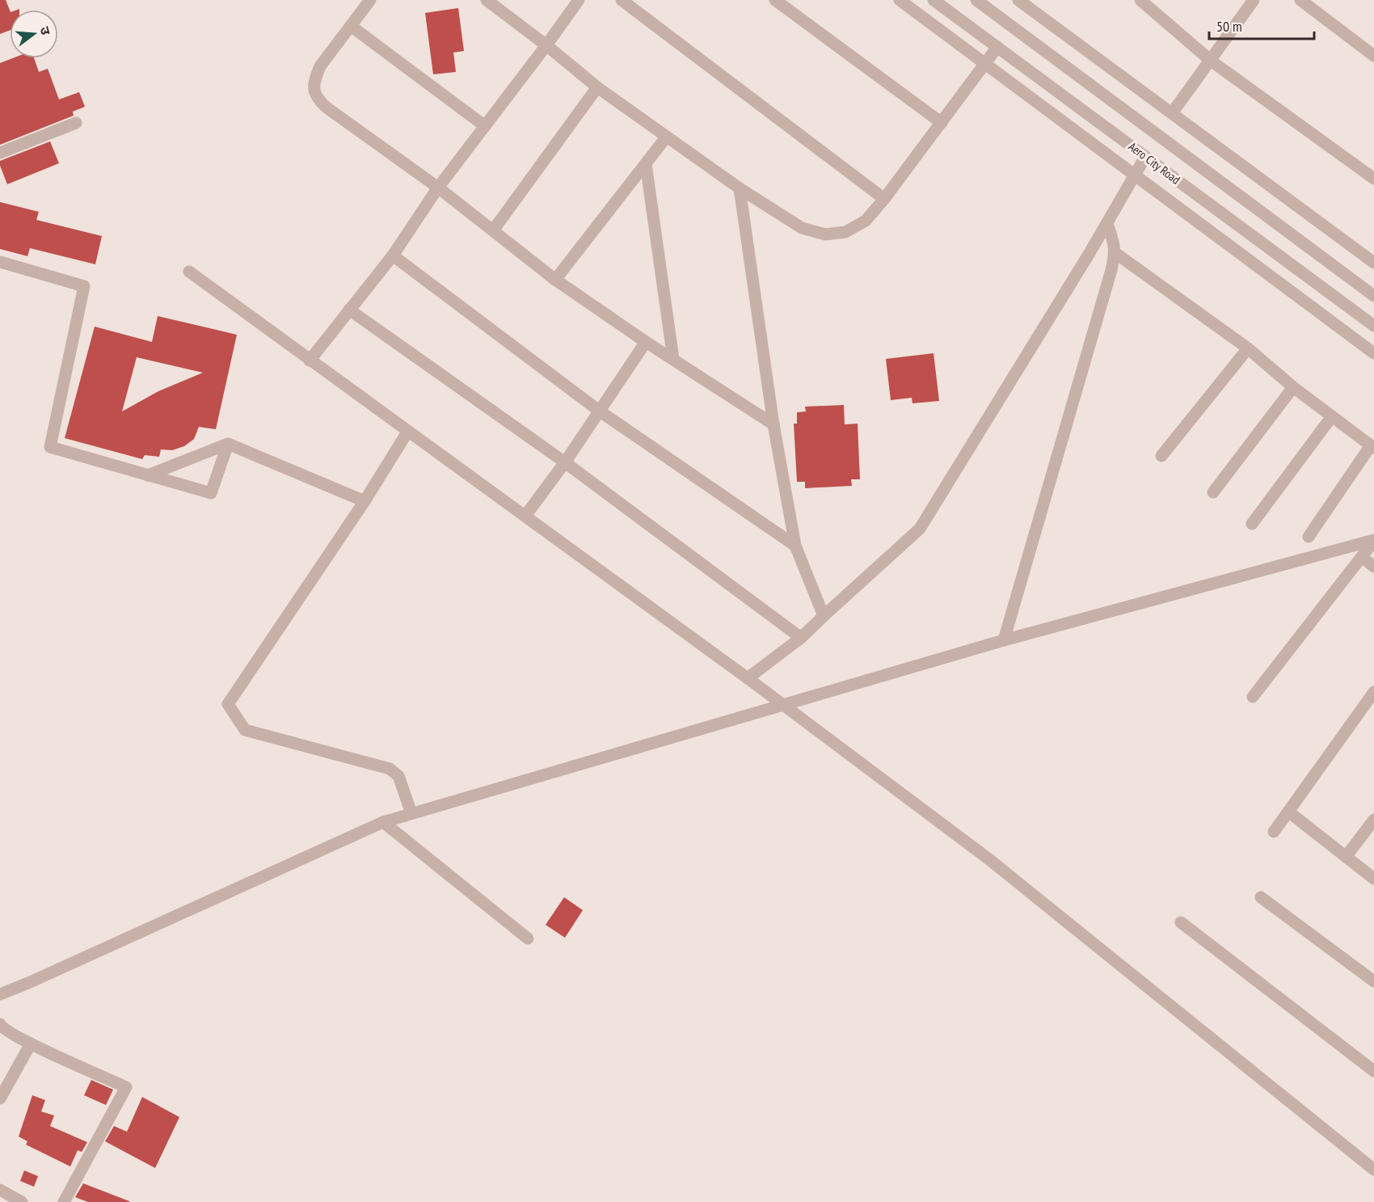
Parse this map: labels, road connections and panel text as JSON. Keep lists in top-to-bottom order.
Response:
{
  "streets": {
    "street": ["Aero City Road"]
  },
  "scale_bar": "50 m",
  "north": "right"
}
